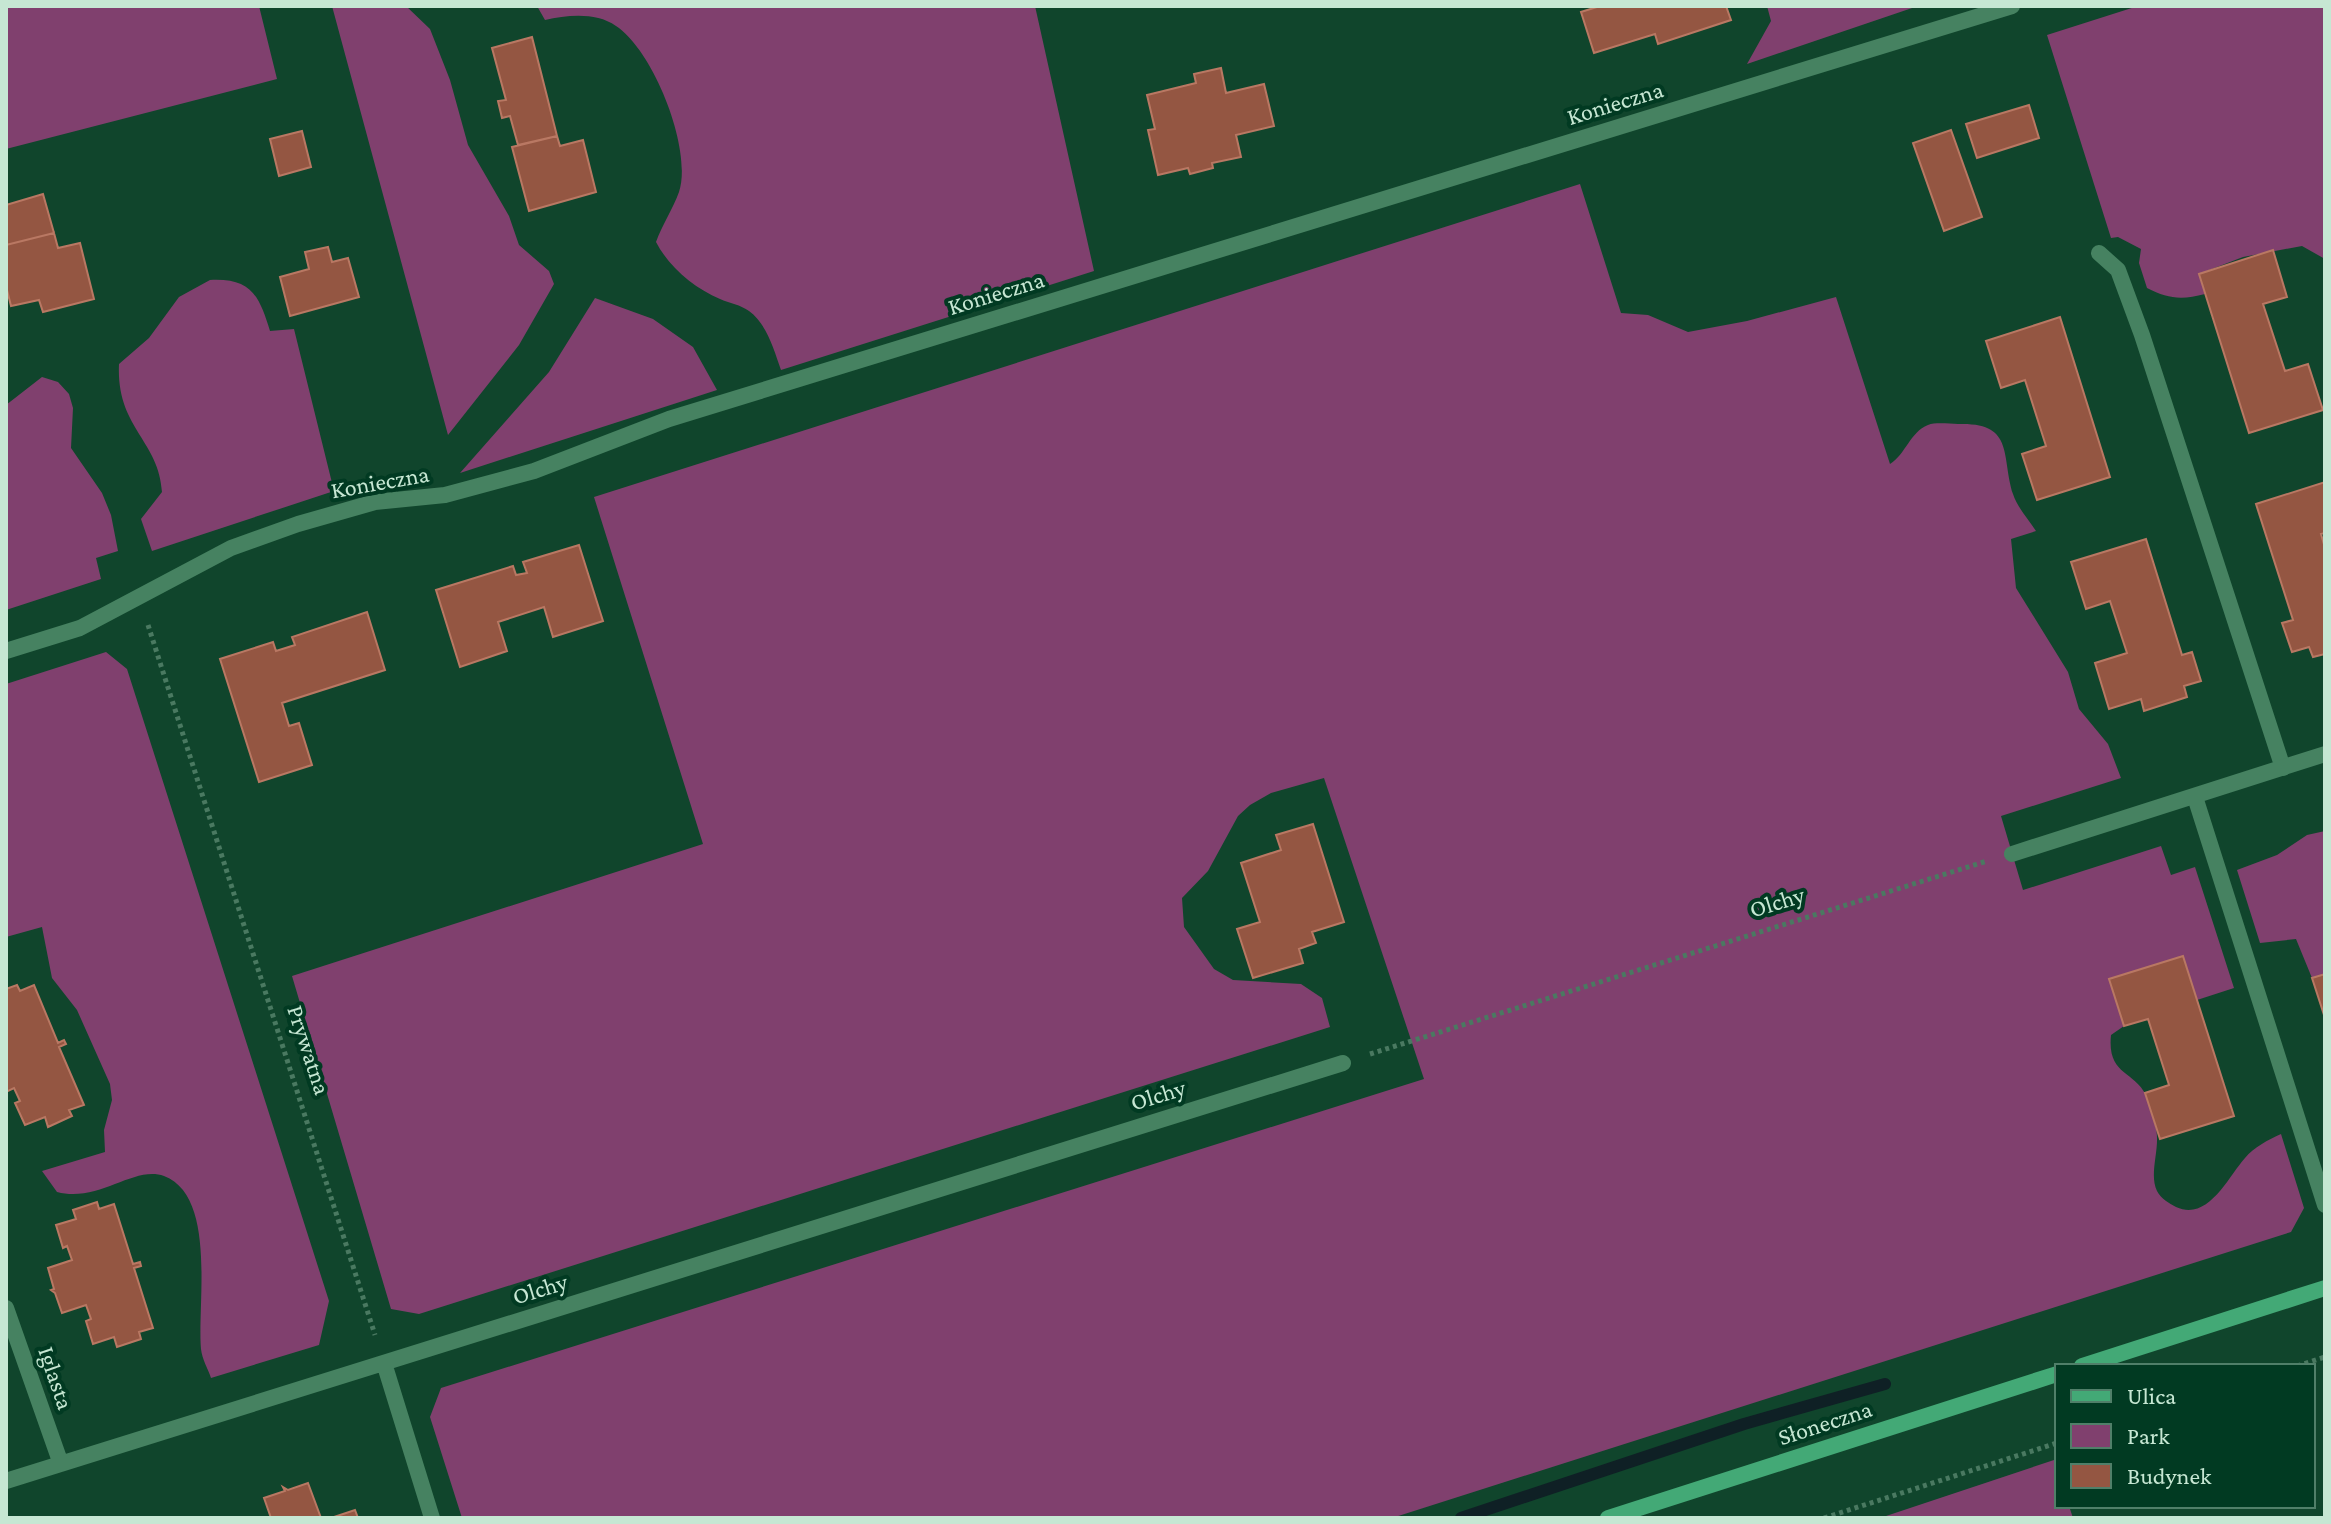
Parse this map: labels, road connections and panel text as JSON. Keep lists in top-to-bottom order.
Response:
{
  "streets": {
    "main road": ["Słoneczna"],
    "street": ["Konieczna", "Olchy", "Iglasta"],
    "path": ["Prywatna"]
  },
  "crossings": [
    ["Konieczna", "Prywatna"],
    ["Olchy", "Prywatna"],
    ["Olchy", "Iglasta"]
  ],
  "legend": ["Ulica", "Park", "Budynek"]
}
